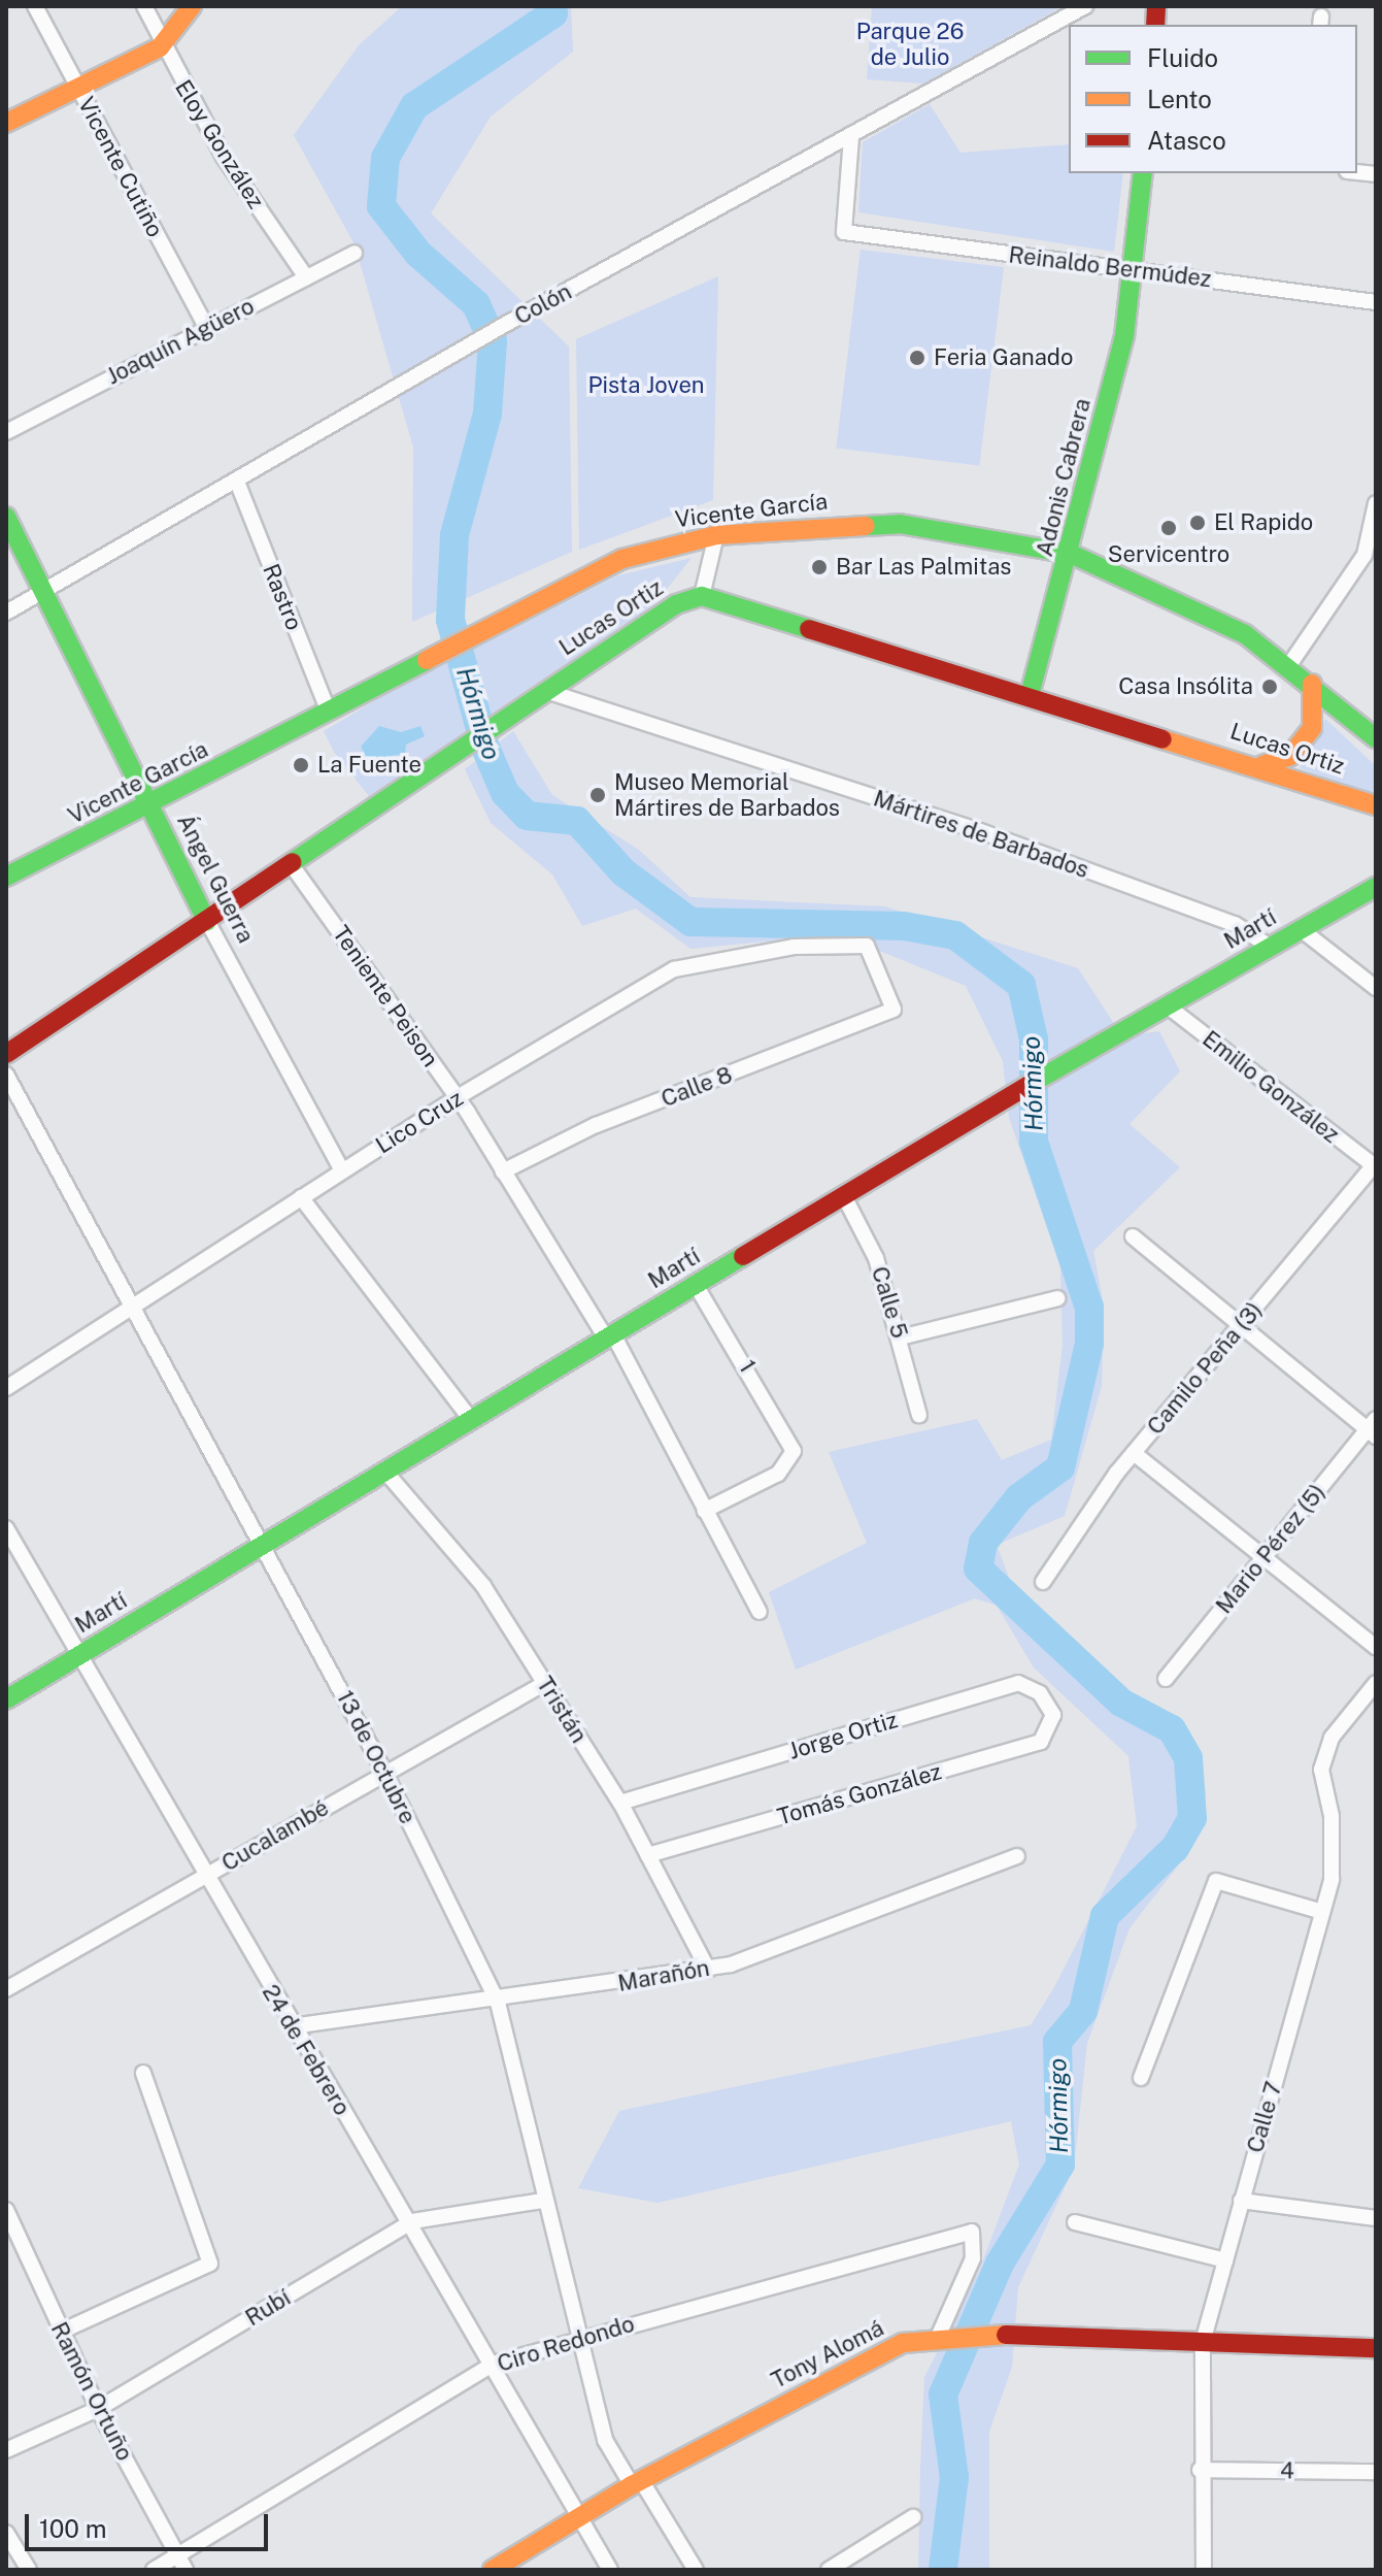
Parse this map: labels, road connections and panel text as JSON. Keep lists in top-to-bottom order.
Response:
{
  "streets": {
    "main road": [
      "Adonis Cabrera",
      "Vicente García",
      "Lucas Ortiz",
      "Ángel Guerra",
      "Martí",
      "Tony Alomá"
    ],
    "street": [
      "Eloy González",
      "Vicente Cutiño",
      "Reinaldo Bermúdez",
      "Colón",
      "Joaquín Agüero",
      "Rastro",
      "Mártires de Barbados",
      "Teniente Peison",
      "Calle 8",
      "Emilio González",
      "Lico Cruz",
      "Calle 5",
      "1",
      "Camilo Peña (3)",
      "Mario Pérez (5)",
      "Tristán",
      "Jorge Ortiz",
      "13 de Octubre",
      "Tomás González",
      "Cucalambé",
      "Marañón",
      "24 de Febrero",
      "Calle 7",
      "Rubí",
      "Ciro Redondo",
      "Ramón Ortuño",
      "4"
    ]
  },
  "crossings": [
    ["Eloy González", "Joaquín Agüero"],
    ["Vicente Cutiño", "Joaquín Agüero"],
    ["Reinaldo Bermúdez", "Colón"],
    ["Reinaldo Bermúdez", "Adonis Cabrera"],
    ["Colón", "Rastro"],
    ["Colón", "Ángel Guerra"],
    ["Adonis Cabrera", "Vicente García"],
    ["Adonis Cabrera", "Lucas Ortiz"],
    ["Vicente García", "Rastro"],
    ["Vicente García", "Ángel Guerra"],
    ["Lucas Ortiz", "Mártires de Barbados"],
    ["Lucas Ortiz", "Ángel Guerra"],
    ["Lucas Ortiz", "Teniente Peison"],
    ["Mártires de Barbados", "Martí"],
    ["Ángel Guerra", "Lico Cruz"],
    ["Martí", "Teniente Peison"],
    ["Martí", "Emilio González"],
    ["Martí", "Calle 5"],
    ["Martí", "1"],
    ["Martí", "Tristán"],
    ["Martí", "13 de Octubre"],
    ["Martí", "24 de Febrero"],
    ["Teniente Peison", "Calle 8"],
    ["Teniente Peison", "Lico Cruz"],
    ["Teniente Peison", "1"],
    ["Calle 8", "Lico Cruz"],
    ["Emilio González", "Camilo Peña (3)"],
    ["Lico Cruz", "13 de Octubre"],
    ["Tristán", "Jorge Ortiz"],
    ["Tristán", "Tomás González"],
    ["Tristán", "Cucalambé"],
    ["Tristán", "Marañón"],
    ["Jorge Ortiz", "Tomás González"],
    ["13 de Octubre", "Cucalambé"],
    ["13 de Octubre", "Marañón"],
    ["13 de Octubre", "Rubí"],
    ["13 de Octubre", "Ciro Redondo"],
    ["13 de Octubre", "Tony Alomá"],
    ["Cucalambé", "24 de Febrero"],
    ["Marañón", "24 de Febrero"],
    ["24 de Febrero", "Rubí"],
    ["24 de Febrero", "Ciro Redondo"],
    ["24 de Febrero", "Tony Alomá"],
    ["Calle 7", "Tony Alomá"],
    ["Calle 7", "4"],
    ["Rubí", "Ramón Ortuño"],
    ["Ciro Redondo", "Tony Alomá"],
    ["Ciro Redondo", "Ramón Ortuño"]
  ],
  "water": ["Hórmigo"],
  "parks": ["Parque 26 de Julio", "Pista Joven"],
  "places": [
    "Feria Ganado",
    "El Rapido",
    "Servicentro",
    "Bar Las Palmitas",
    "Casa Insólita",
    "La Fuente",
    "Museo Memorial Mártires de Barbados"
  ],
  "legend": ["Fluido", "Lento", "Atasco"],
  "scale_bar": "100 m"
}
